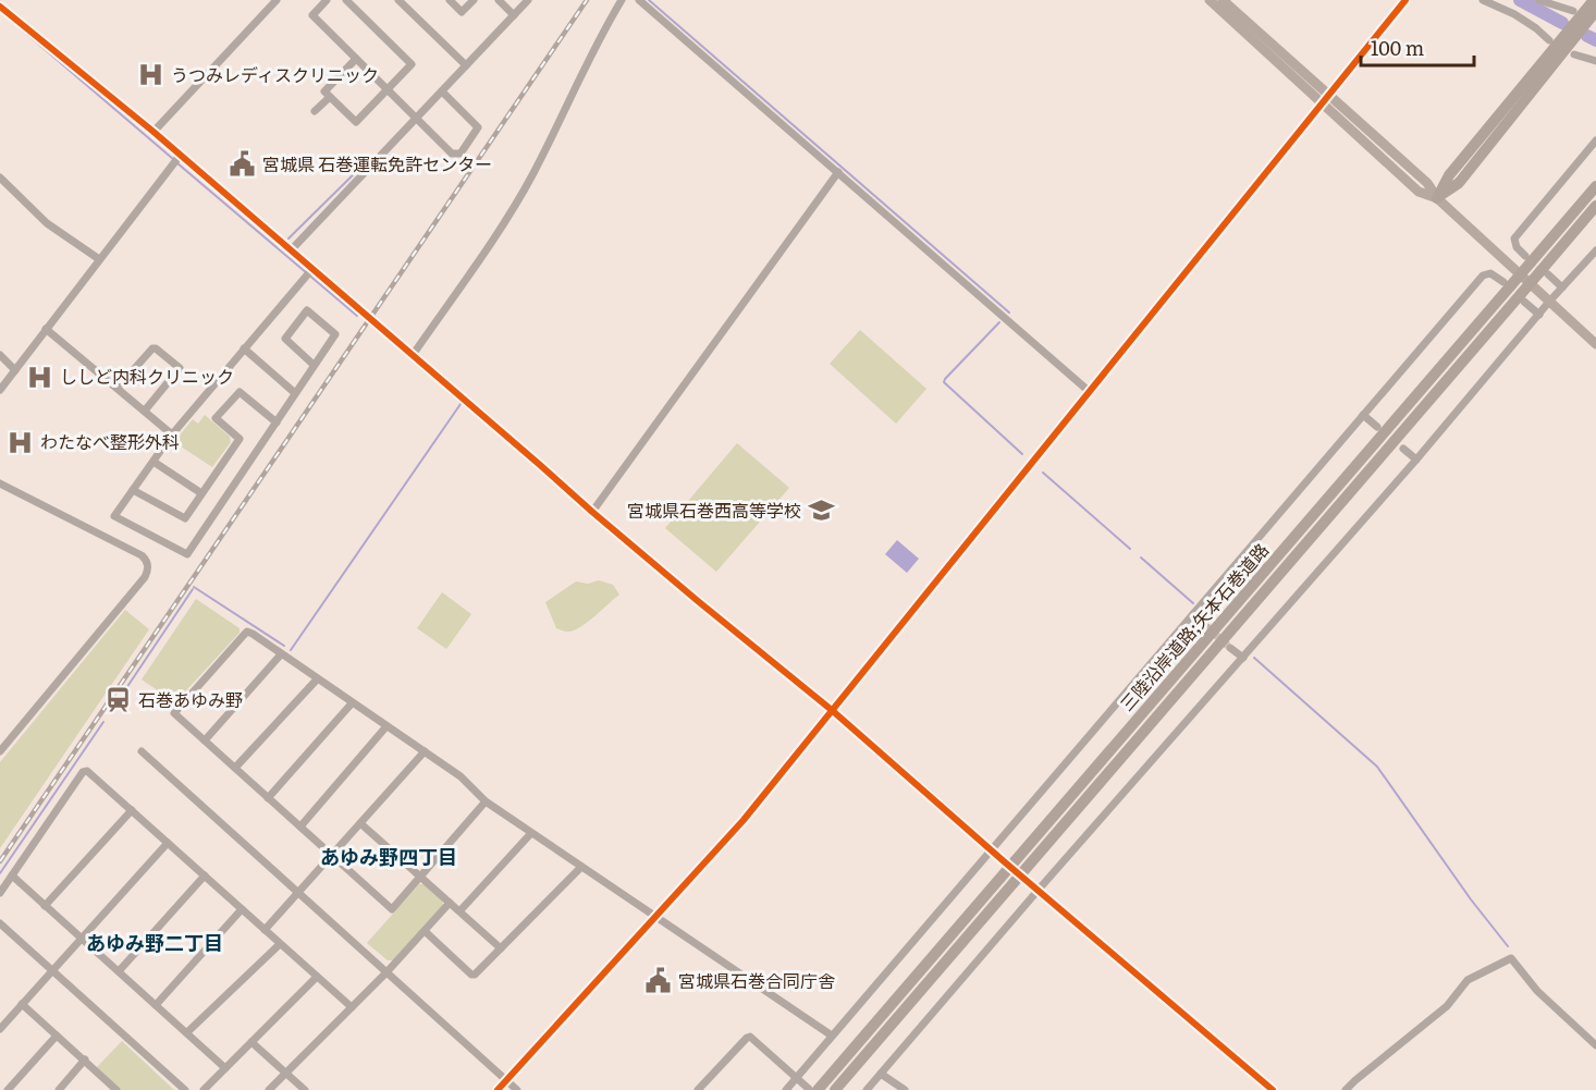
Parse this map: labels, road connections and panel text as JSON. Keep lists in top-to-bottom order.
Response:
{
  "streets": {
    "highway": ["三陸沿岸道路;矢本石巻道路"]
  },
  "districts": ["あゆみ野四丁目", "あゆみ野二丁目"],
  "places": {
    "hospital": ["うつみレディスクリニック", "ししど内科クリニック", "わたなべ整形外科"],
    "public building": ["宮城県 石巻運転免許センター", "宮城県石巻合同庁舎"],
    "school or university": ["宮城県石巻西高等学校"],
    "station": ["石巻あゆみ野"]
  },
  "scale_bar": "100 m"
}
